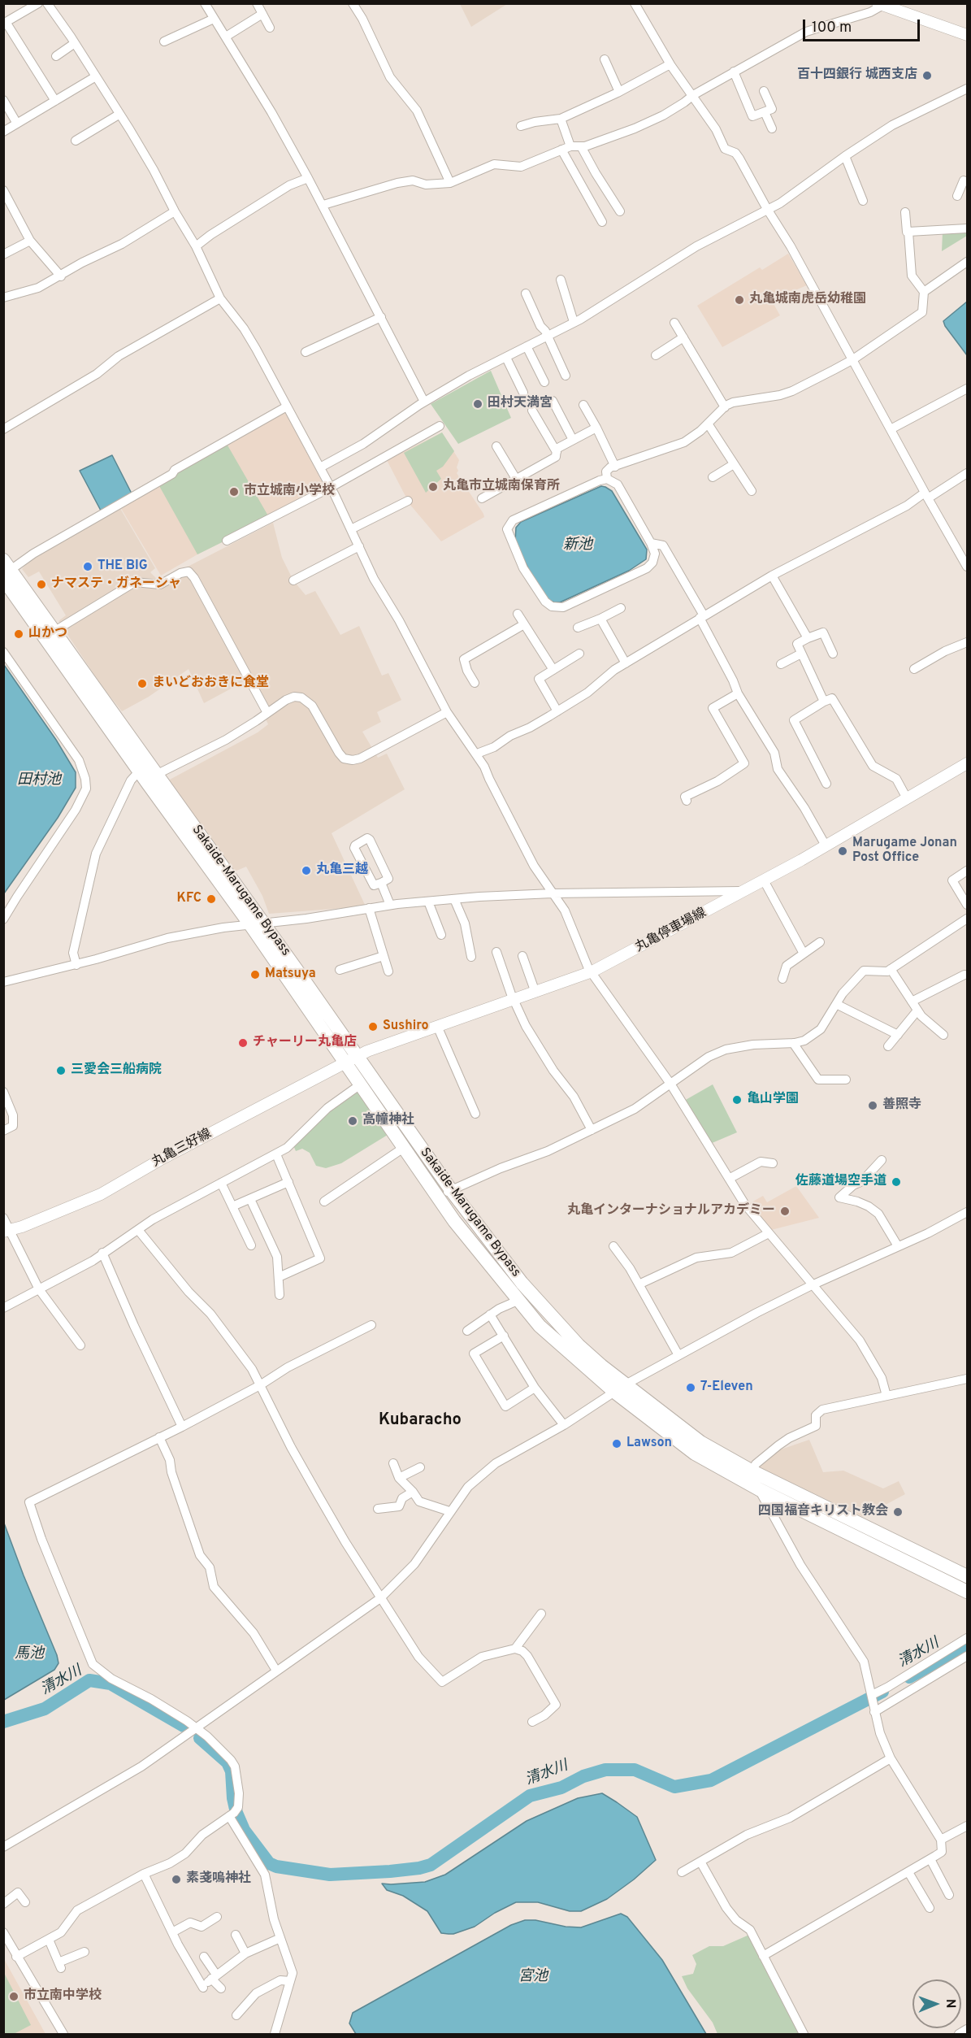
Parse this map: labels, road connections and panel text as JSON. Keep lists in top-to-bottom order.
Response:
{
  "streets": {
    "highway": ["Sakaide-Marugame Bypass"],
    "main road": ["丸亀停車場線", "丸亀三好線"]
  },
  "crossings": [
    ["Sakaide-Marugame Bypass", "丸亀停車場線"],
    ["Sakaide-Marugame Bypass", "丸亀三好線"],
    ["丸亀停車場線", "丸亀三好線"]
  ],
  "districts": ["Kubaracho"],
  "water": [
    "新池",
    "田村池",
    "清水川",
    "馬池",
    "宮池"
  ],
  "places": [
    "百十四銀行 城西支店",
    "丸亀城南虎岳幼稚園",
    "田村天満宮",
    "丸亀市立城南保育所",
    "市立城南小学校",
    "THE BIG",
    "ナマステ・ガネーシャ",
    "山かつ",
    "まいどおおきに食堂",
    "Marugame Jonan Post Office",
    "丸亀三越",
    "KFC",
    "Matsuya",
    "Sushiro",
    "チャーリー丸亀店",
    "三愛会三船病院",
    "亀山学園",
    "善照寺",
    "高幢神社",
    "佐藤道場空手道",
    "丸亀インターナショナルアカデミー",
    "7-Eleven",
    "Lawson",
    "四国福音キリスト教会",
    "素戔嗚神社",
    "市立南中学校"
  ],
  "scale_bar": "100 m",
  "north": "right"
}
